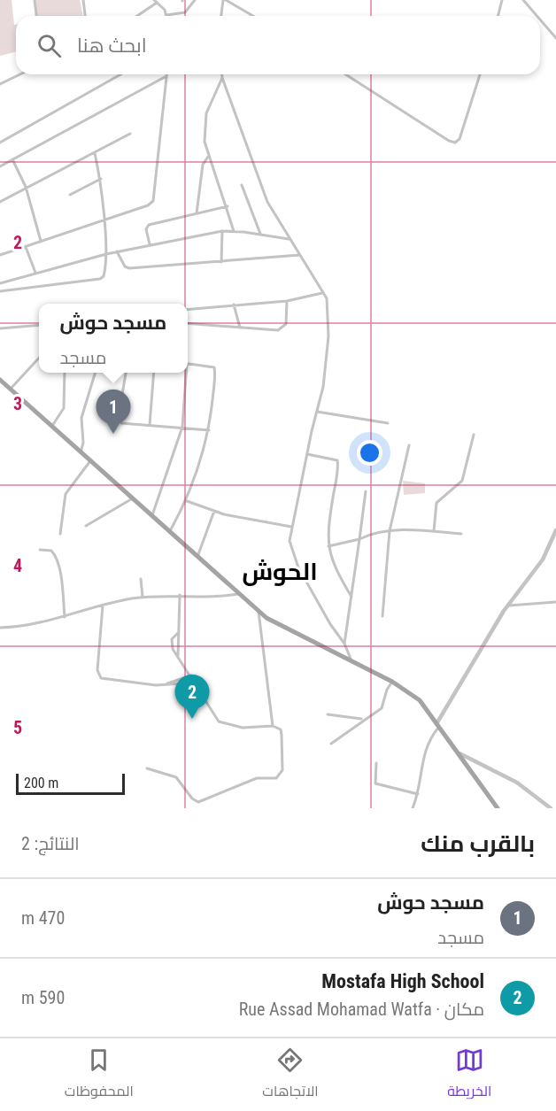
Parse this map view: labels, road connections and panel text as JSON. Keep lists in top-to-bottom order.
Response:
{
  "districts": ["الحوش"],
  "scale_bar": "200 m",
  "page": {
    "search": "ابحث هنا",
    "popup": ["مسجد حوش", "مسجد"],
    "pins": ["1", "2"],
    "scale": "200 m",
    "heading": ["بالقرب منك", "النتائج: 2"],
    "list": [
      {
        "mark": "1",
        "name": "مسجد حوش",
        "note": "مسجد",
        "value": "470 m"
      },
      {
        "mark": "2",
        "name": "Mostafa High School",
        "note": "مكان · Rue Assad Mohamad Watfa",
        "value": "590 m"
      }
    ],
    "nav": ["الخريطة", "الاتجاهات", "المحفوظات"]
  },
  "grid": {
    "rows": [
      "2",
      "3",
      "4",
      "5"
    ]
  }
}
